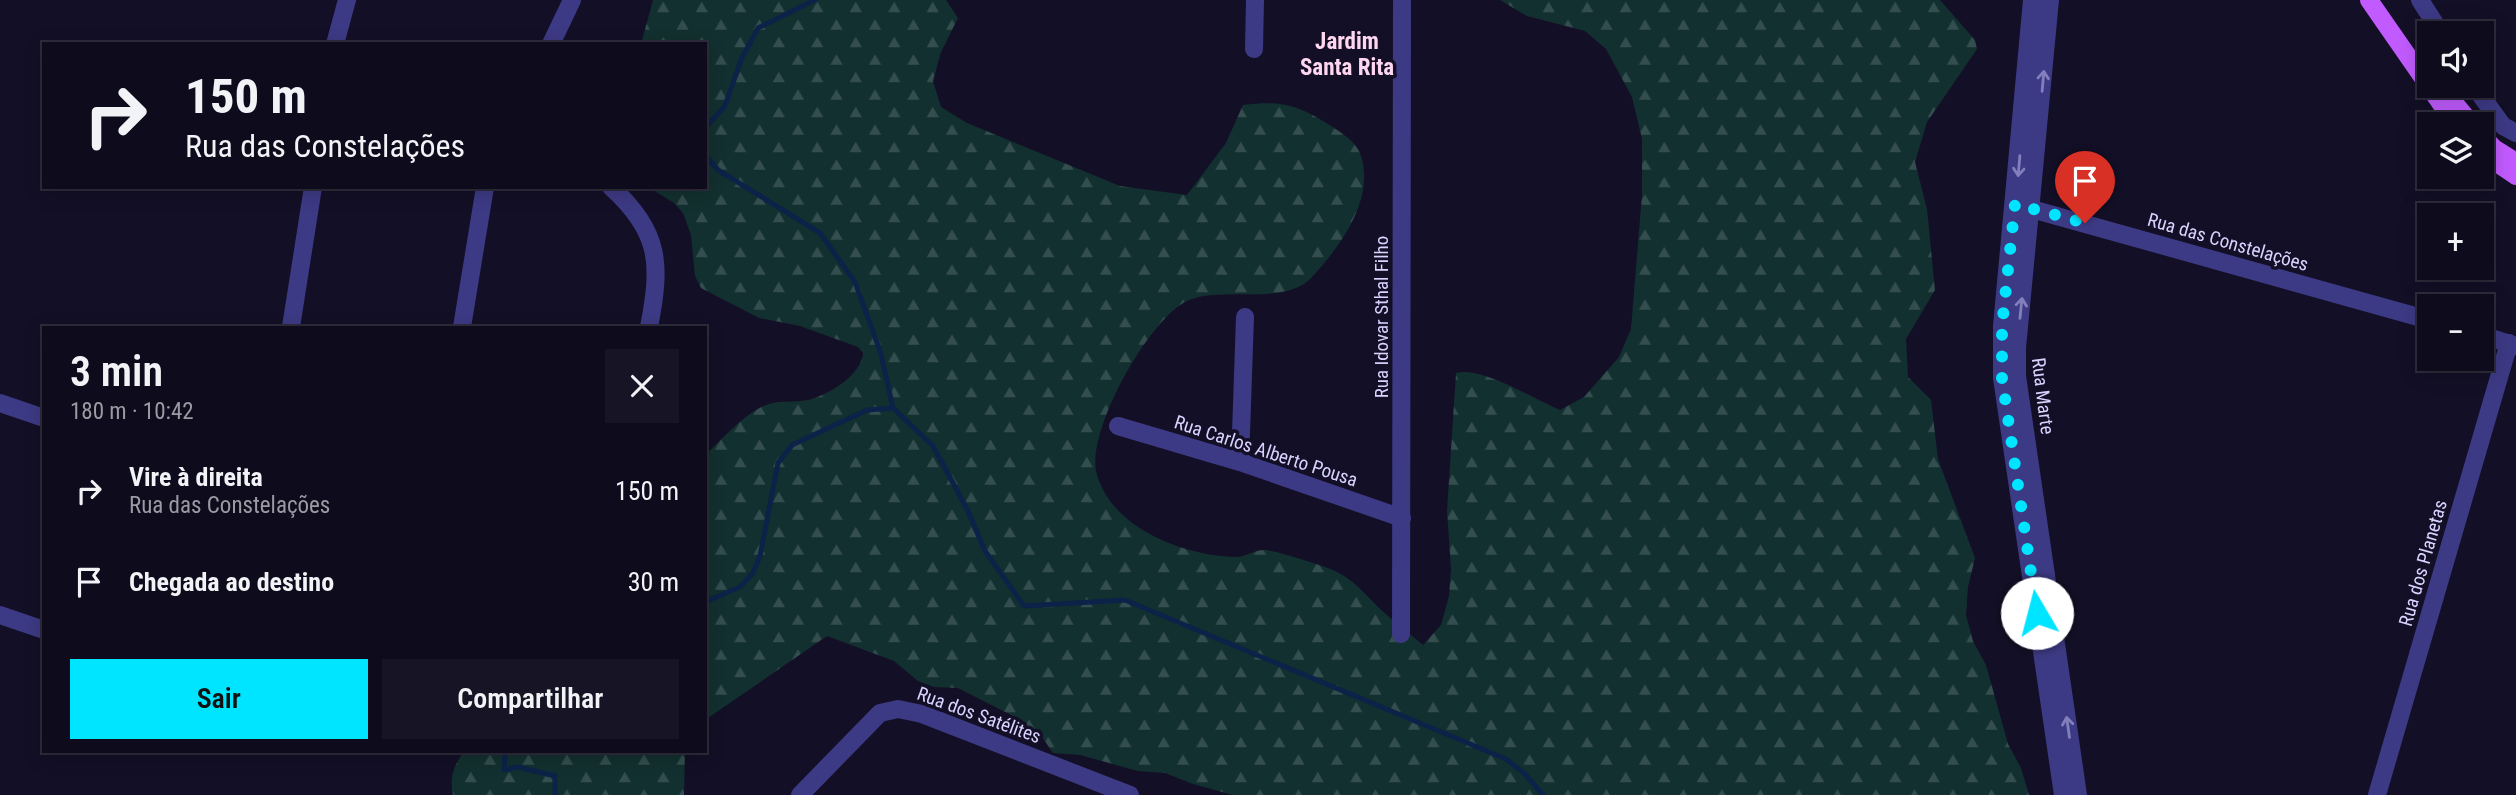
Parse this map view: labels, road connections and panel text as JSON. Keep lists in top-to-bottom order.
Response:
{
  "streets": {
    "street": [
      "Rua das Constelações",
      "Rua Idovar Sthal Filho",
      "Rua Marte",
      "Rua Carlos Alberto Pousa",
      "Rua dos Planetas",
      "Rua dos Satélites"
    ]
  },
  "crossings": [
    ["Rua das Constelações", "Rua Marte"],
    ["Rua Idovar Sthal Filho", "Rua Carlos Alberto Pousa"]
  ],
  "districts": ["Jardim Santa Rita"],
  "page": {
    "map_buttons": ["+", "−"],
    "turn": ["150 m", "Rua das Constelações"],
    "heading": ["3 min", "180 m · 10:42"],
    "list": [
      {
        "name": "Vire à direita",
        "note": "Rua das Constelações",
        "value": "150 m"
      },
      {
        "name": "Chegada ao destino",
        "value": "30 m"
      }
    ],
    "buttons": ["Sair", "Compartilhar"]
  }
}
